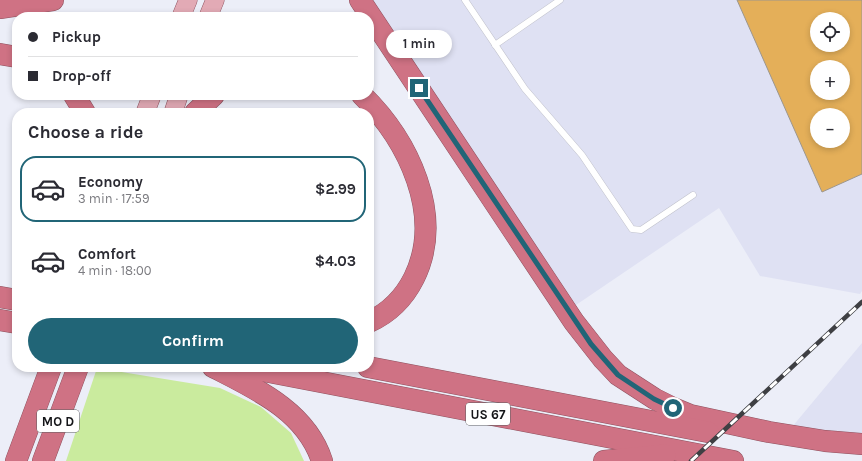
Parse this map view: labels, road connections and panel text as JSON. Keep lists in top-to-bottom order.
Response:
{
  "streets": {
    "highway": ["US 67", "MO D"]
  },
  "page": {
    "map_buttons": ["+", "−"],
    "banner": ["Pickup", "Drop-off"],
    "bubble": "1 min",
    "heading": "Choose a ride",
    "list": [
      {
        "name": "Economy",
        "note": "3 min · 17:59",
        "value": "$2.99"
      },
      {
        "name": "Comfort",
        "note": "4 min · 18:00",
        "value": "$4.03"
      }
    ],
    "buttons": "Confirm"
  }
}
